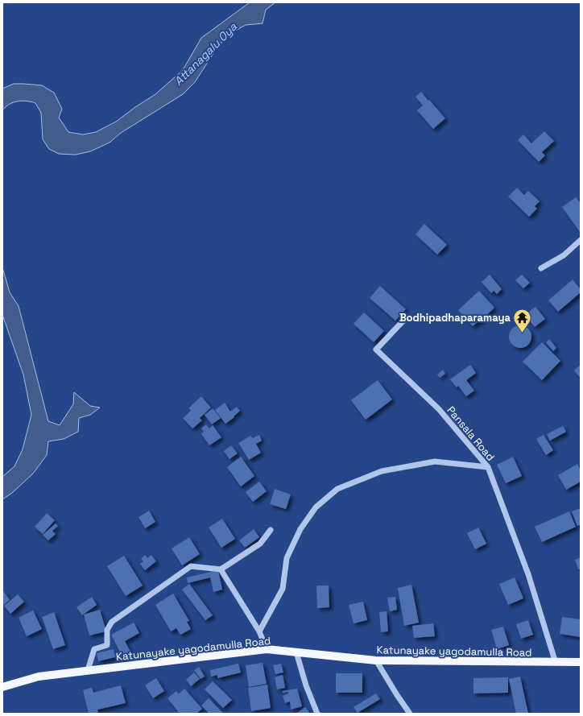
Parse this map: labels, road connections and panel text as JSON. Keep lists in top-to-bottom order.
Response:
{
  "streets": {
    "main road": ["Katunayake yagodamulla Road"],
    "street": ["Pansala Road"]
  },
  "crossings": [
    ["Pansala Road", "Katunayake yagodamulla Road"]
  ],
  "water": ["Attanagalu Oya"],
  "places": {
    "temple": ["Bodhipadhaparamaya"]
  }
}
